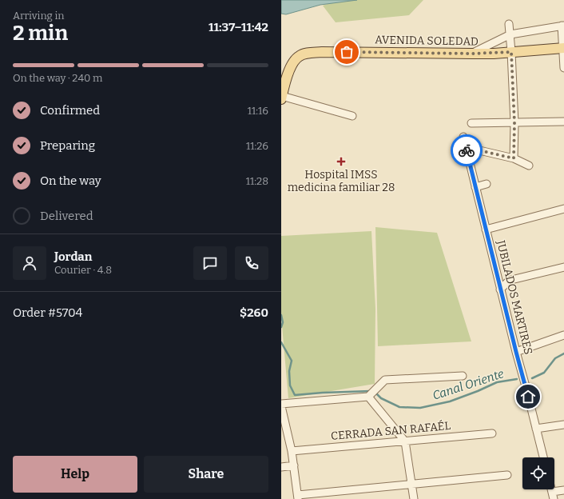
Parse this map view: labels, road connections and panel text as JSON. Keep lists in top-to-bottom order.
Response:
{
  "streets": {
    "main road": ["AVENIDA SOLEDAD"],
    "street": ["JUBILADOS MARTIRES", "CERRADA SAN RAFAÉL"]
  },
  "water": ["Canal Oriente"],
  "places": {
    "health": ["Hospital IMSS medicina familiar 28"]
  },
  "page": {
    "heading": ["2 min", "Arriving in", "11:37–11:42"],
    "panel": [
      "Jordan",
      "Courier · 4.8",
      "Order #5704",
      "$260"
    ],
    "bar": "On the way · 240 m",
    "list": [
      ["Confirmed", "11:16"],
      ["Preparing", "11:26"],
      ["On the way", "11:28"],
      "Delivered"
    ],
    "buttons": ["Help", "Share"]
  }
}
